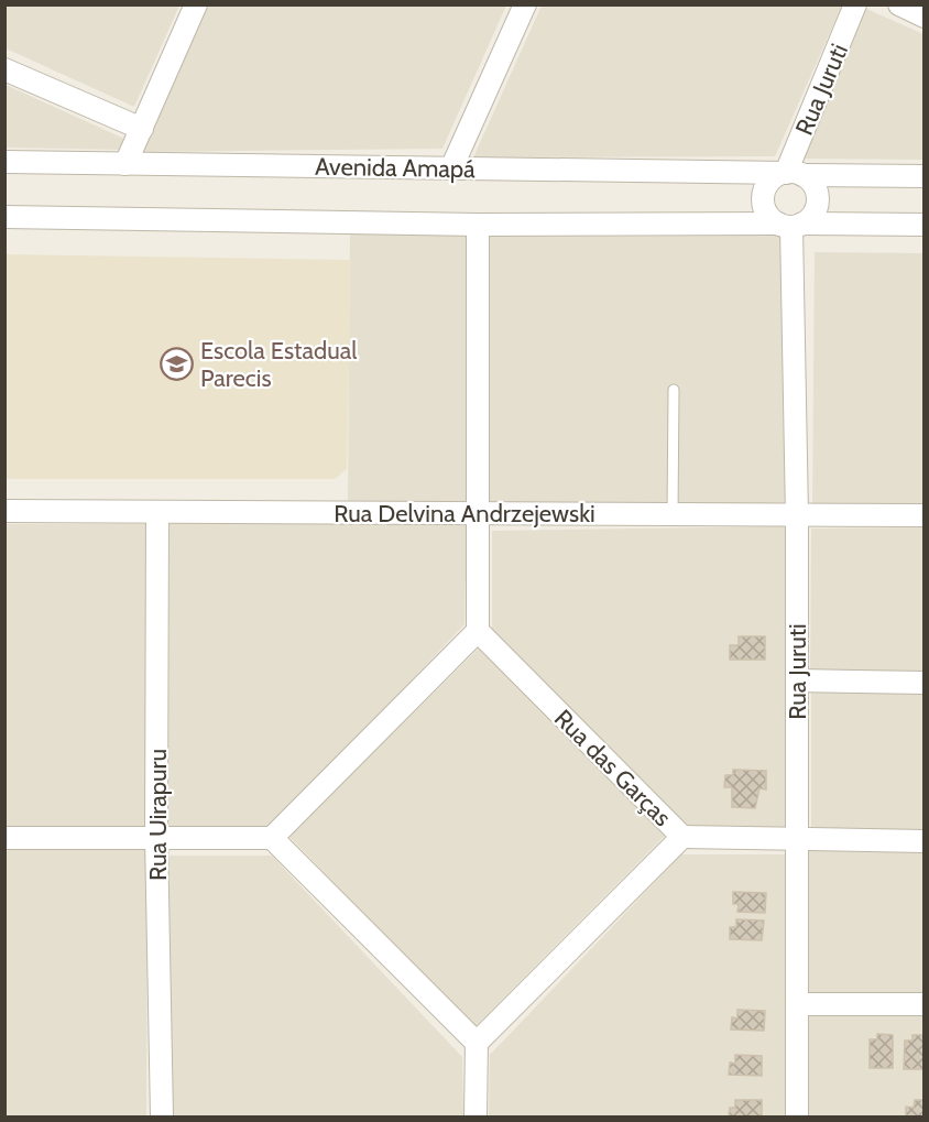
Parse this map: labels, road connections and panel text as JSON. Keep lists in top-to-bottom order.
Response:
{
  "streets": {
    "street": [
      "Rua Juruti",
      "Avenida Amapá",
      "Rua Delvina Andrzejewski",
      "Rua das Garças",
      "Rua Uirapuru"
    ]
  },
  "crossings": [
    ["Rua Juruti", "Avenida Amapá"],
    ["Rua Juruti", "Rua Delvina Andrzejewski"],
    ["Rua Delvina Andrzejewski", "Rua Uirapuru"]
  ],
  "places": {
    "school or university": ["Escola Estadual Parecis"]
  }
}
